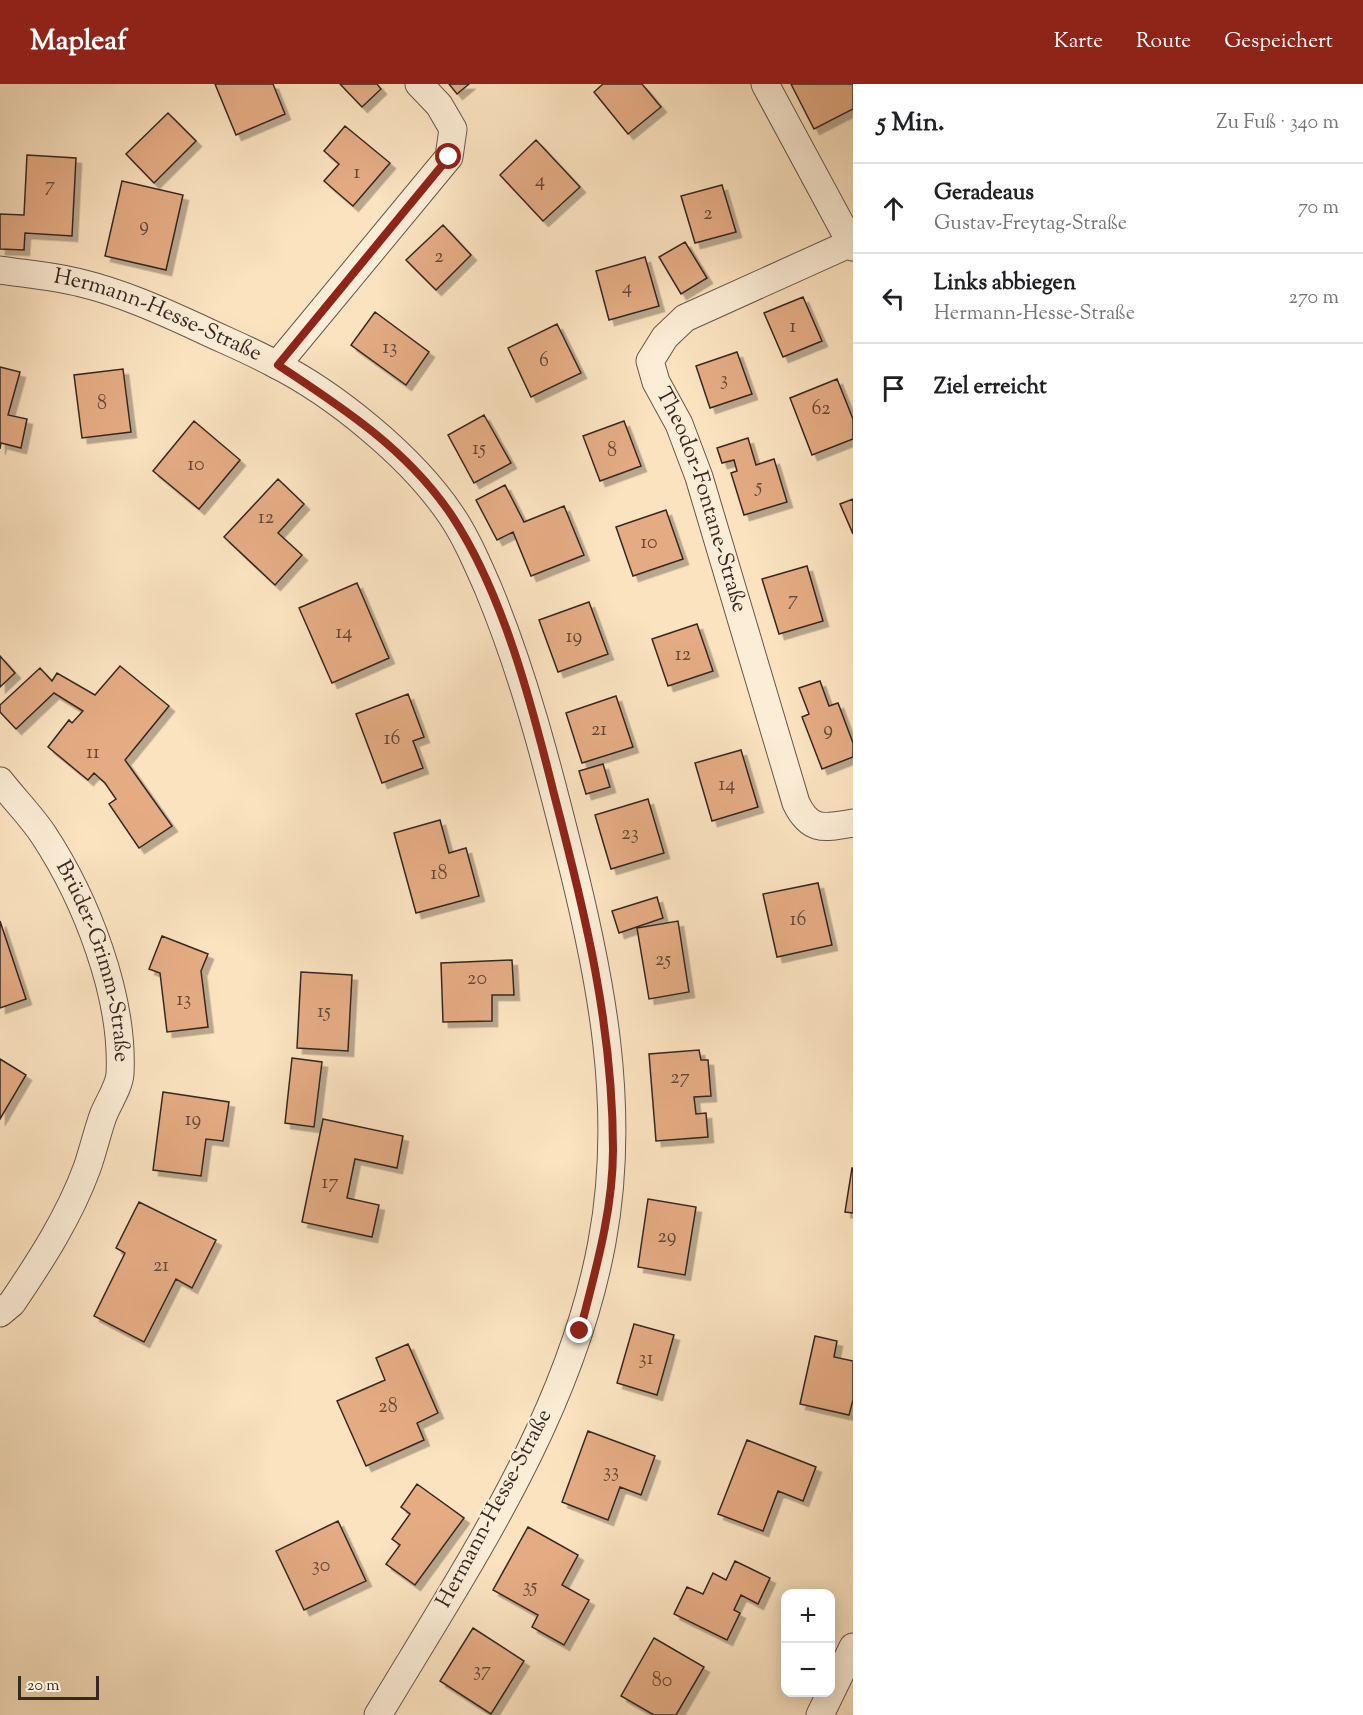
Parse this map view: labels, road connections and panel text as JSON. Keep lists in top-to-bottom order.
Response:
{
  "streets": {
    "street": ["Hermann-Hesse-Straße", "Theodor-Fontane-Straße", "Brüder-Grimm-Straße"]
  },
  "house_numbers": [
    "1",
    "4",
    "7",
    "2",
    "9",
    "2",
    "4",
    "1",
    "13",
    "6",
    "3",
    "8",
    "62",
    "15",
    "8",
    "10",
    "5",
    "12",
    "10",
    "7",
    "14",
    "19",
    "12",
    "21",
    "9",
    "16",
    "11",
    "14",
    "23",
    "18",
    "16",
    "25",
    "20",
    "13",
    "15",
    "27",
    "19",
    "17",
    "29",
    "21",
    "31",
    "28",
    "33",
    "30",
    "35",
    "37",
    "80"
  ],
  "scale_bar": "20 m",
  "page": {
    "header": "Mapleaf",
    "nav": ["Karte", "Route", "Gespeichert"],
    "heading": ["5 Min.", "Zu Fuß · 340 m"],
    "list": [
      ["Geradeaus", "Gustav-Freytag-Straße", "70 m"],
      ["Links abbiegen", "Hermann-Hesse-Straße", "270 m"],
      "Ziel erreicht"
    ],
    "map_buttons": ["+", "−"],
    "scale": "20 m"
  }
}
